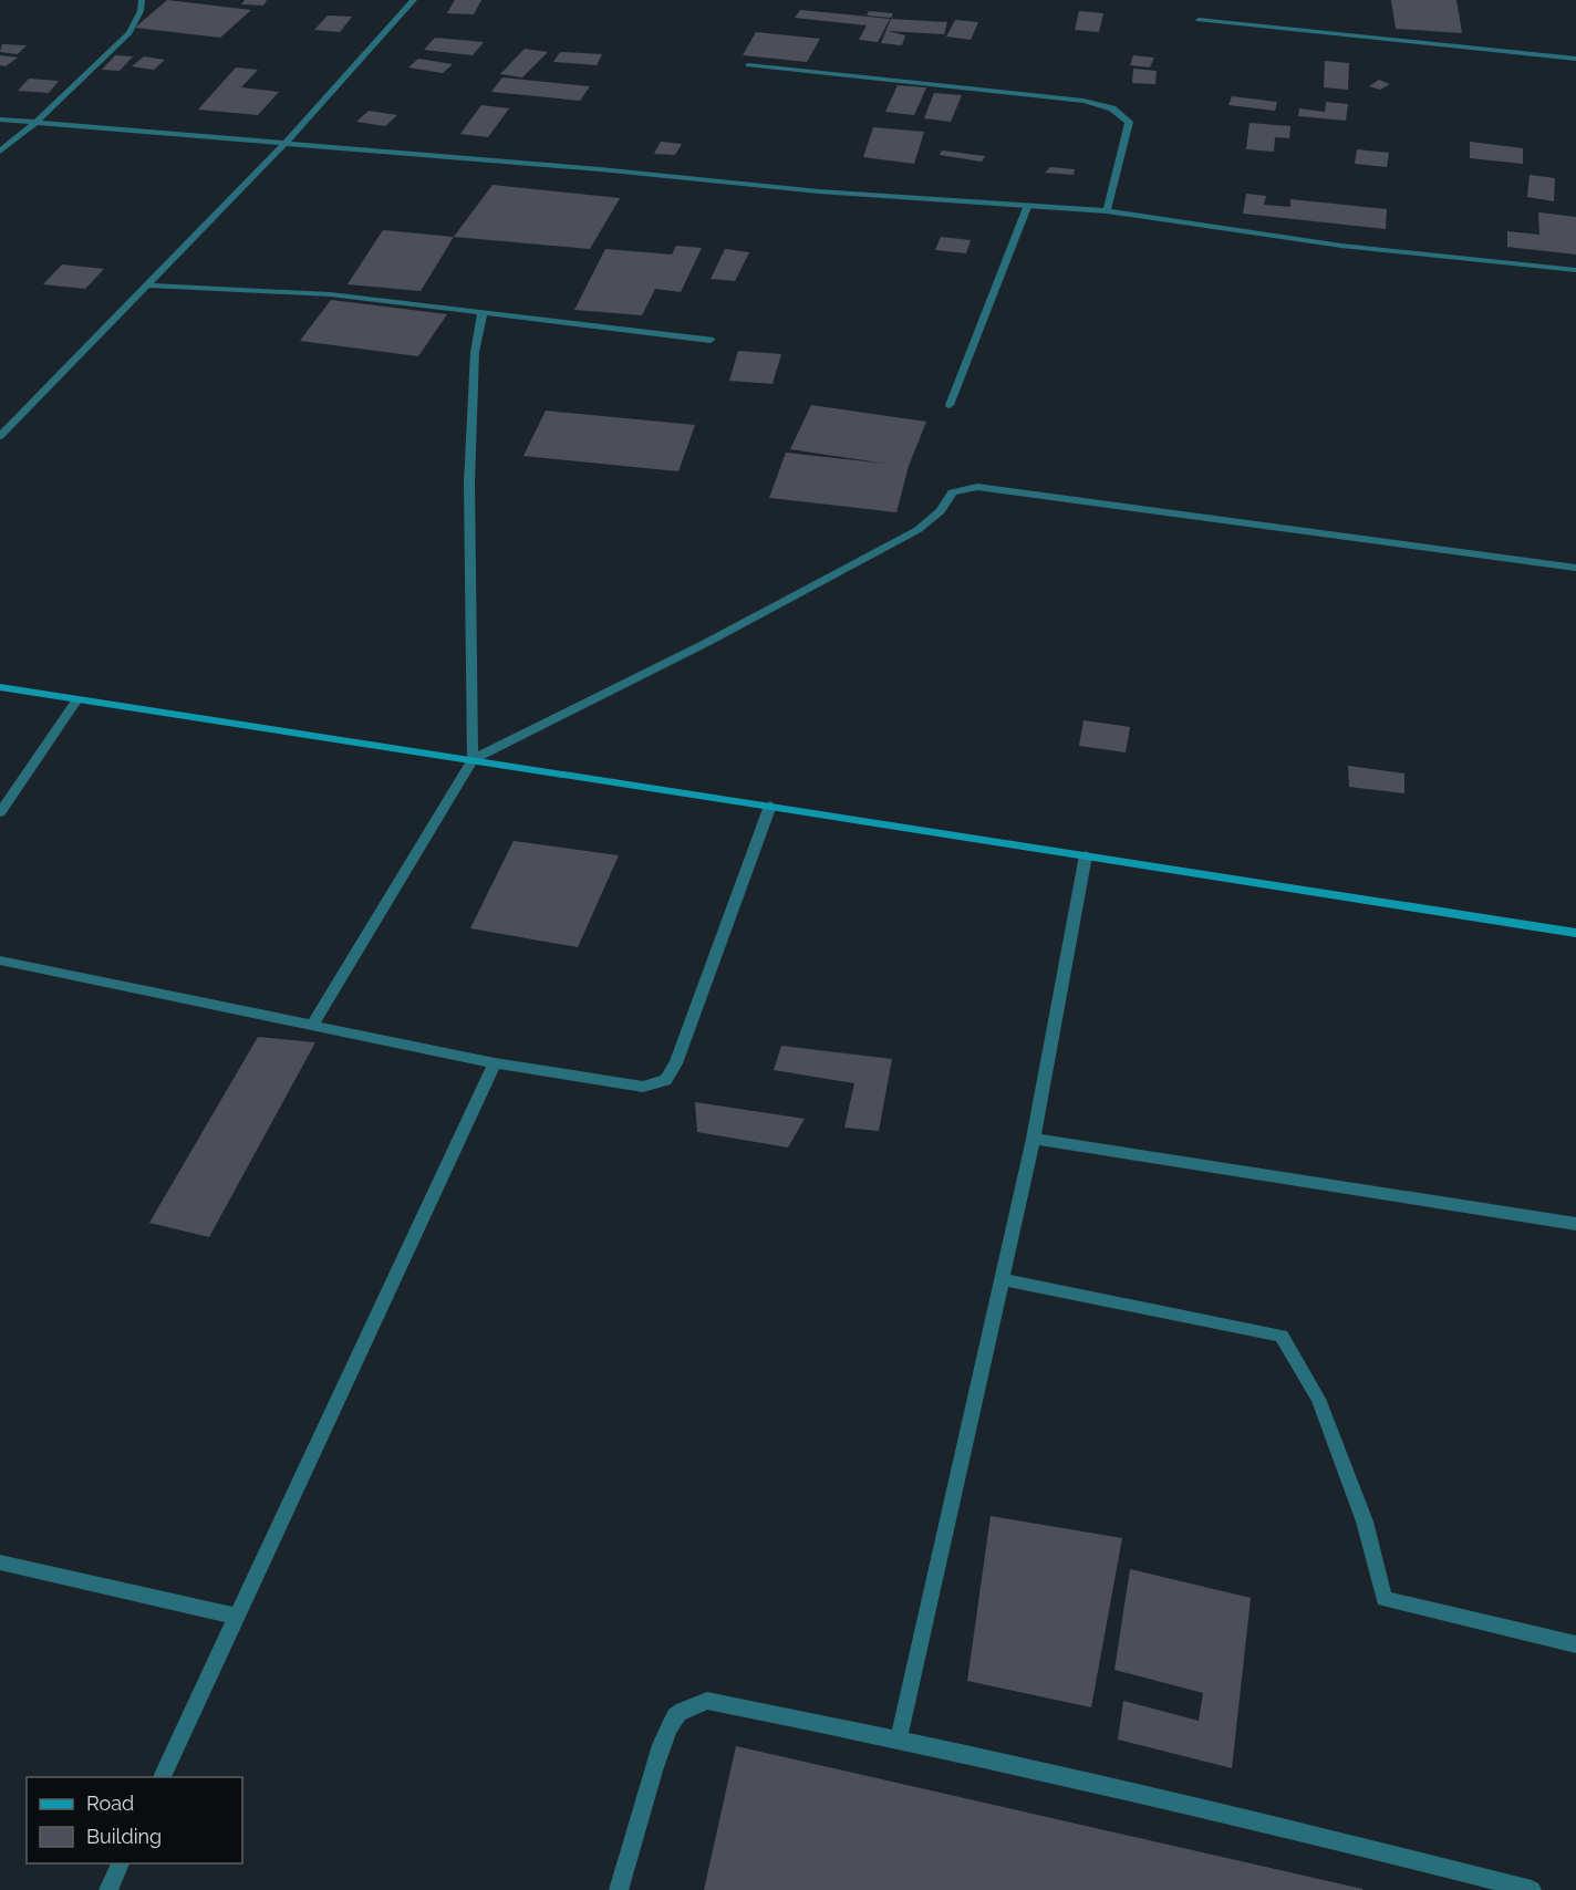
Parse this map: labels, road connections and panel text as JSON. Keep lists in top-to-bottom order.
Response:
{
  "legend": ["Road", "Building"]
}
